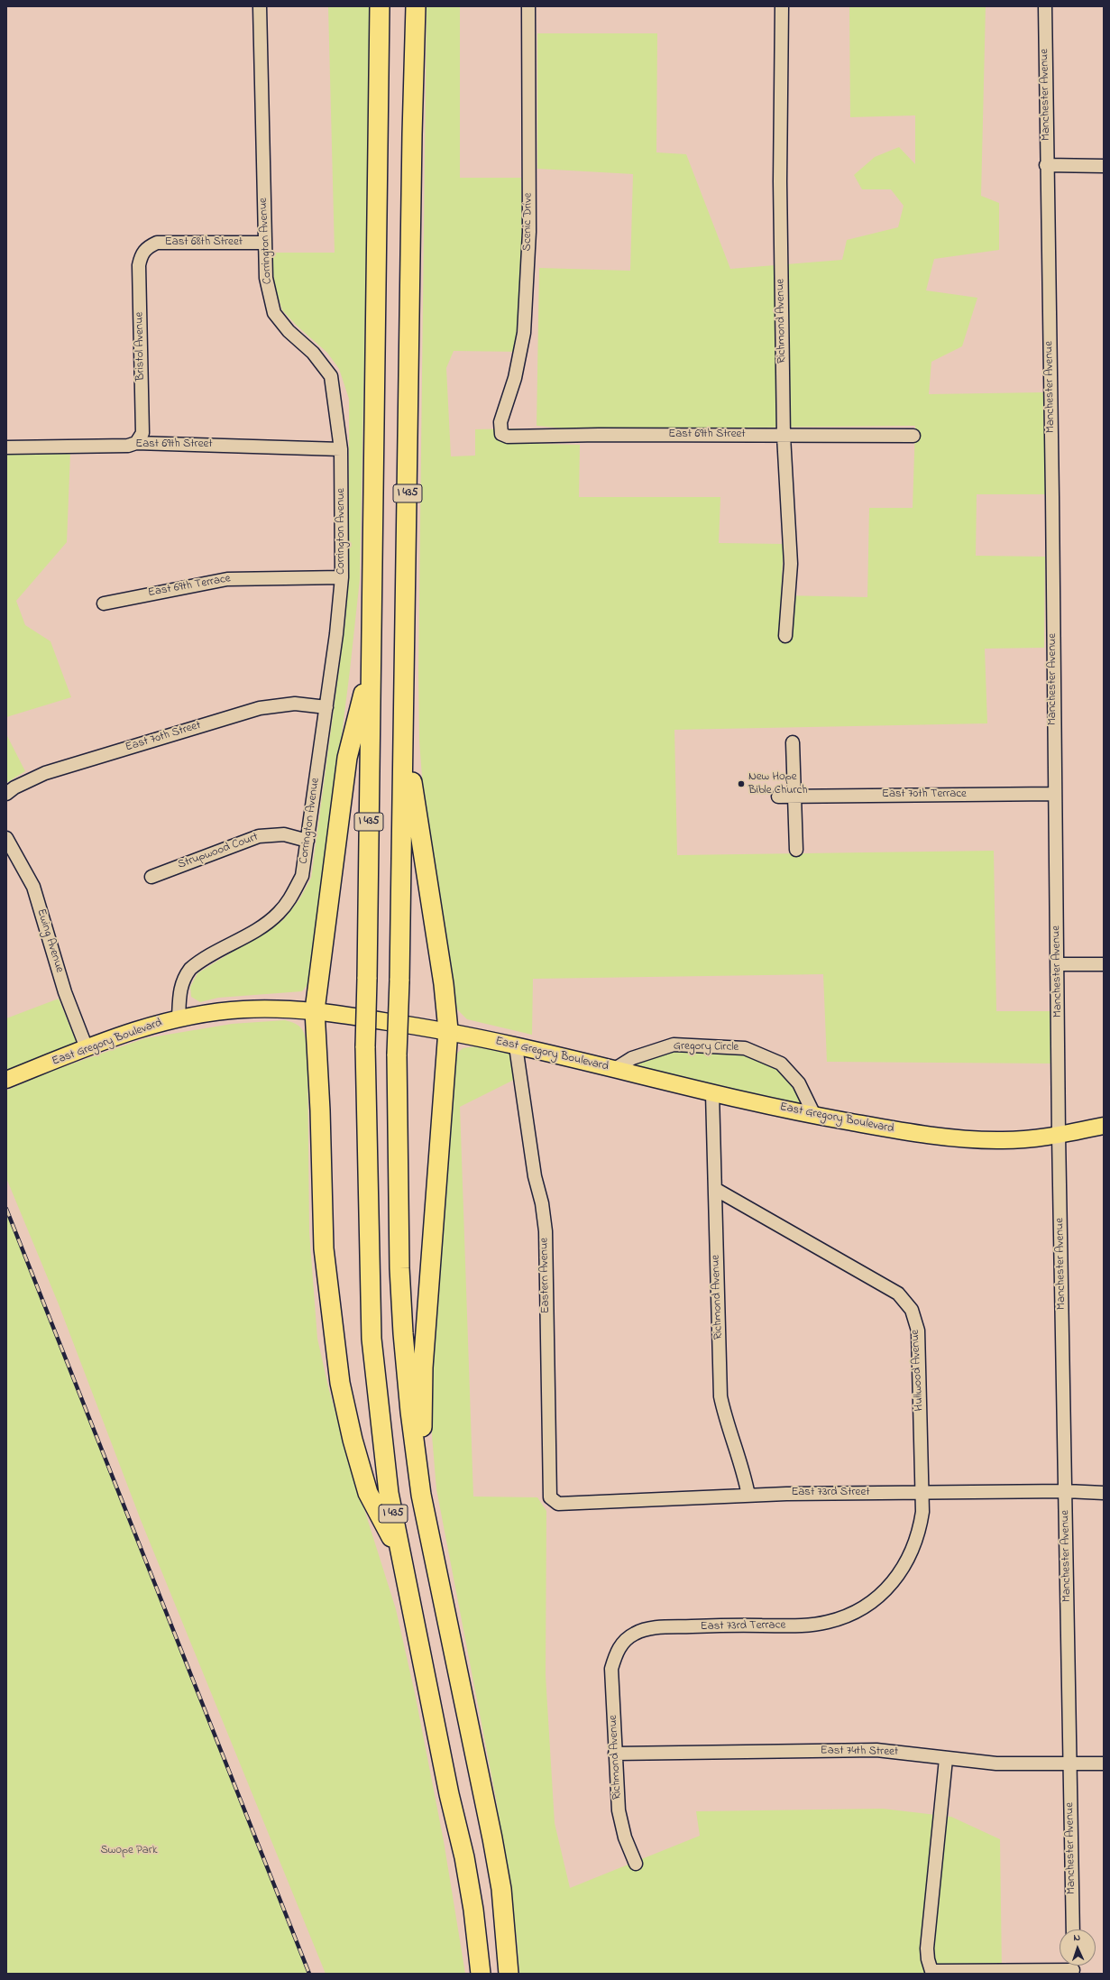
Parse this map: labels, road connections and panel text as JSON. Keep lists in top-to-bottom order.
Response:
{
  "streets": {
    "highway": ["I 435"],
    "main road": ["East Gregory Boulevard"],
    "street": [
      "Manchester Avenue",
      "Scenic Drive",
      "Corrington Avenue",
      "East 68th Street",
      "Richmond Avenue",
      "Bristol Avenue",
      "East 69th Street",
      "East 69th Terrace",
      "East 70th Street",
      "East 70th Terrace",
      "Strupwood Court",
      "Ewing Avenue",
      "Gregory Circle",
      "Eastern Avenue",
      "Hullwood Avenue",
      "East 73rd Street",
      "East 73rd Terrace",
      "East 74th Street"
    ]
  },
  "crossings": [
    ["Manchester Avenue", "East 70th Terrace"],
    ["Manchester Avenue", "East Gregory Boulevard"],
    ["Manchester Avenue", "East 73rd Street"],
    ["Manchester Avenue", "East 74th Street"],
    ["Scenic Drive", "East 69th Street"],
    ["Corrington Avenue", "East 68th Street"],
    ["Corrington Avenue", "East 69th Street"],
    ["Corrington Avenue", "East 69th Terrace"],
    ["Corrington Avenue", "East 70th Street"],
    ["Corrington Avenue", "Strupwood Court"],
    ["Corrington Avenue", "East Gregory Boulevard"],
    ["East 68th Street", "Bristol Avenue"],
    ["Richmond Avenue", "East 69th Street"],
    ["Richmond Avenue", "East Gregory Boulevard"],
    ["Richmond Avenue", "Hullwood Avenue"],
    ["Richmond Avenue", "East 73rd Street"],
    ["Richmond Avenue", "East 73rd Terrace"],
    ["Richmond Avenue", "East 74th Street"],
    ["Bristol Avenue", "East 69th Street"],
    ["Ewing Avenue", "East Gregory Boulevard"],
    ["East Gregory Boulevard", "Gregory Circle"],
    ["East Gregory Boulevard", "Eastern Avenue"],
    ["Eastern Avenue", "East 73rd Street"],
    ["Hullwood Avenue", "East 73rd Street"],
    ["Hullwood Avenue", "East 73rd Terrace"]
  ],
  "parks": ["Swope Park"],
  "places": ["New Hope Bible Church"],
  "north": "top"
}
